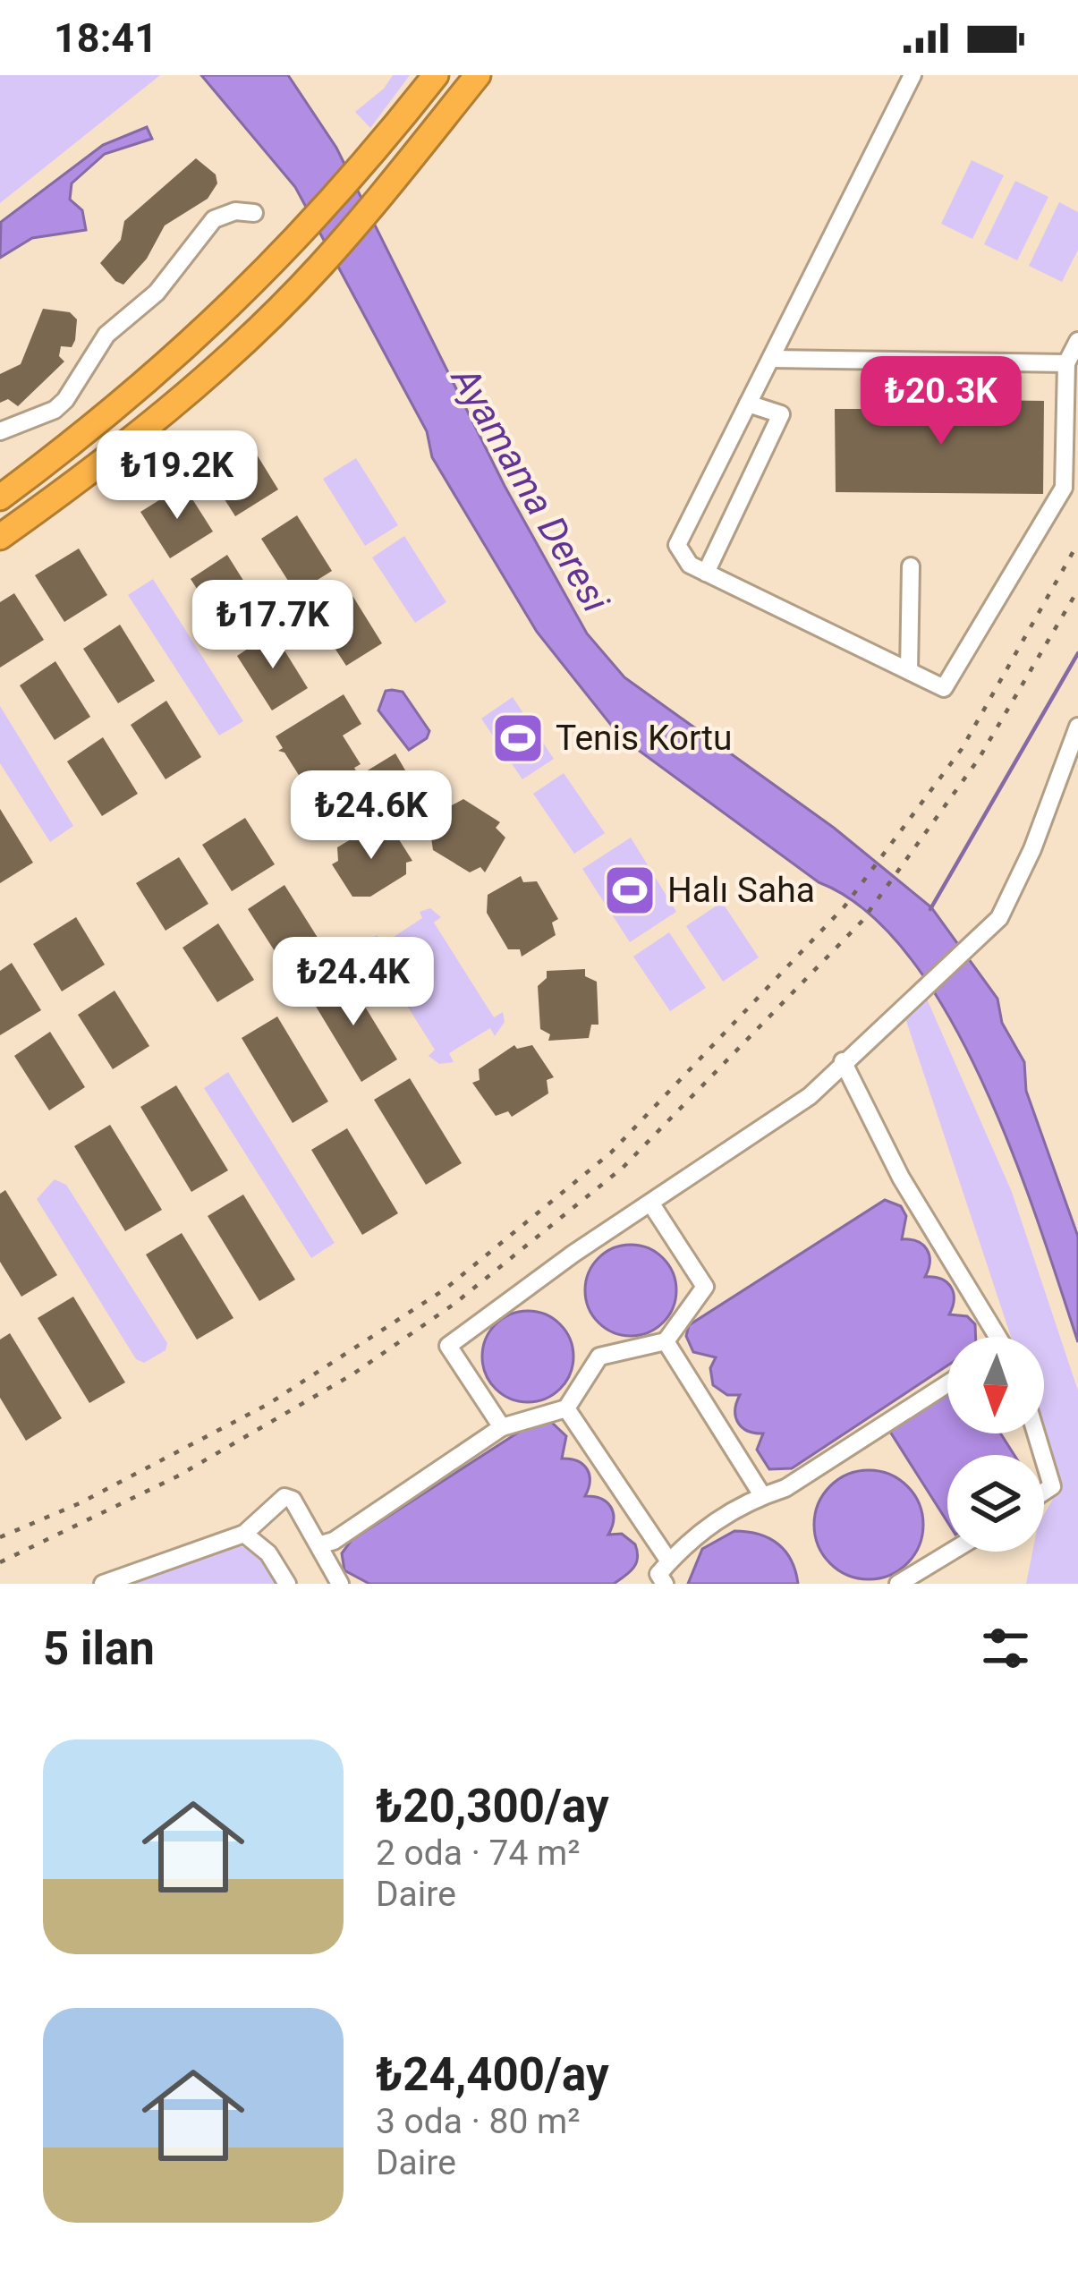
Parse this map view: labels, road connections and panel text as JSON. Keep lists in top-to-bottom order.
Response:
{
  "water": ["Ayamama Deresi"],
  "places": {
    "sports": ["Tenis Kortu", "Halı Saha"]
  },
  "north": "bottom",
  "page": {
    "status": "18:41",
    "price": [
      "₺20.3K",
      "₺19.2K",
      "₺17.7K",
      "₺24.6K",
      "₺24.4K"
    ],
    "heading": "5 ilan",
    "list": [
      {
        "name": "₺20,300/ay",
        "note": "2 oda · 74 m² · Daire"
      },
      {
        "name": "₺24,400/ay",
        "note": "3 oda · 80 m² · Daire"
      }
    ]
  }
}
